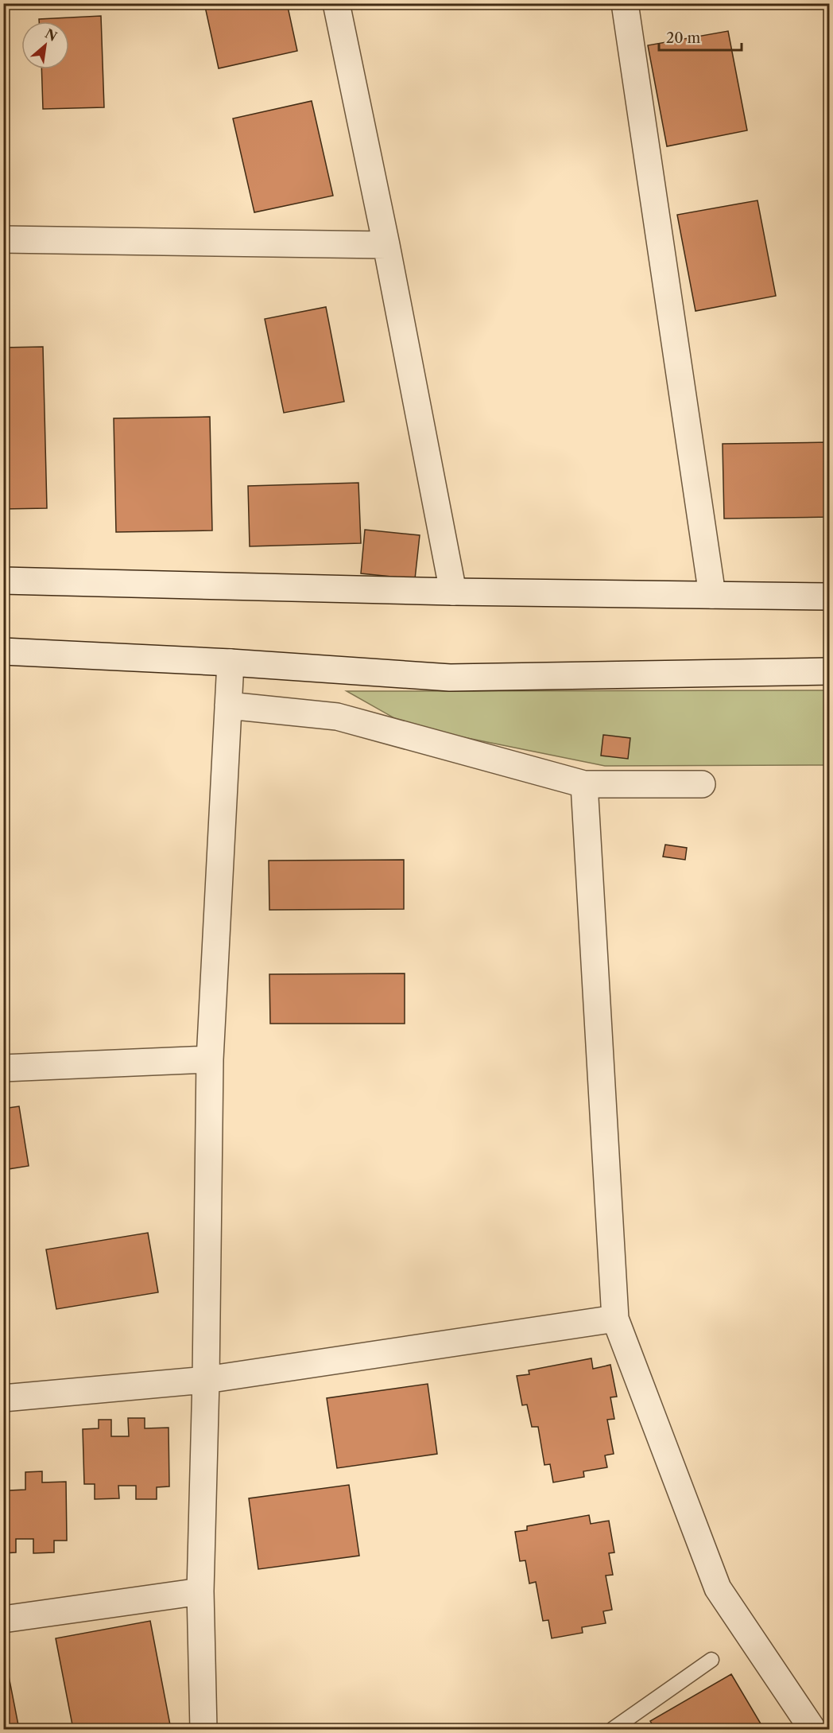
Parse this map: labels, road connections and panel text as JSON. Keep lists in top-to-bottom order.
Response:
{
  "scale_bar": "20 m",
  "north": "top right"
}
